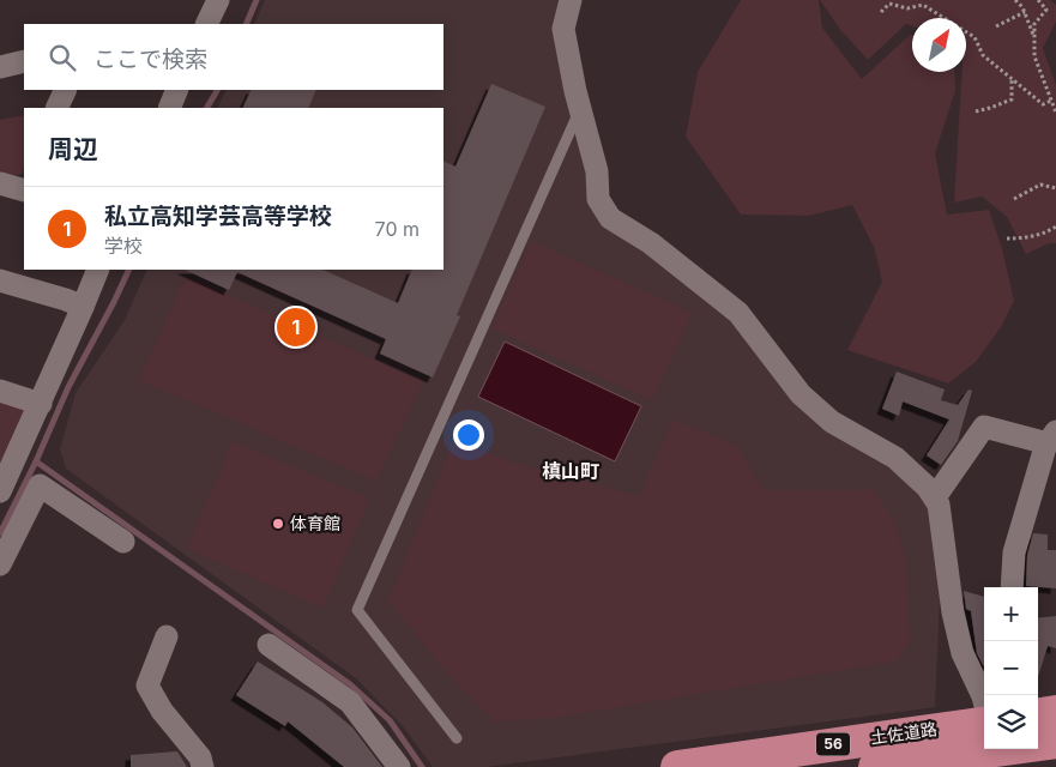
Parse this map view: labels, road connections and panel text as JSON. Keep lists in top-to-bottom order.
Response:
{
  "streets": {
    "highway": ["土佐道路", "56"]
  },
  "districts": ["槙山町"],
  "places": ["体育館"],
  "north": "top right",
  "page": {
    "search": "ここで検索",
    "heading": "周辺",
    "list": [
      {
        "mark": "1",
        "name": "私立高知学芸高等学校",
        "note": "学校",
        "value": "70 m"
      }
    ],
    "pins": "1",
    "map_buttons": ["+", "−"]
  }
}
